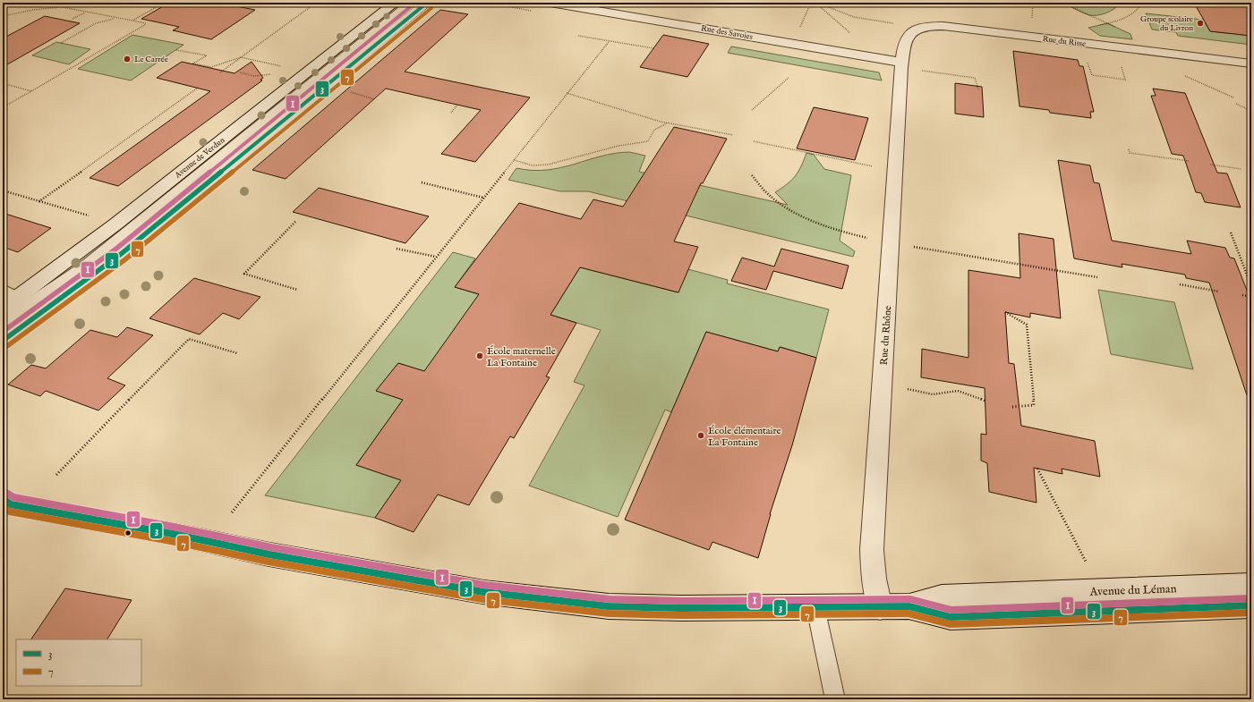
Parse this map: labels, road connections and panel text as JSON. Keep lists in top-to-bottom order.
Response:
{
  "streets": {
    "street": [
      "Rue des Savoies",
      "Rue du Risse",
      "Avenue de Verdun",
      "Rue du Rhône",
      "Avenue du Léman"
    ]
  },
  "crossings": [
    ["Rue des Savoies", "Rue du Risse"],
    ["Rue des Savoies", "Rue du Rhône"],
    ["Rue du Risse", "Rue du Rhône"],
    ["Rue du Rhône", "Avenue du Léman"]
  ],
  "places": [
    "Groupe scolaire du Livron",
    "Le Carrée",
    "École maternelle La Fontaine",
    "École élémentaire La Fontaine"
  ],
  "lines": ["transit line 3", "transit line I", "transit line 7"],
  "legend": ["3", "7"]
}
